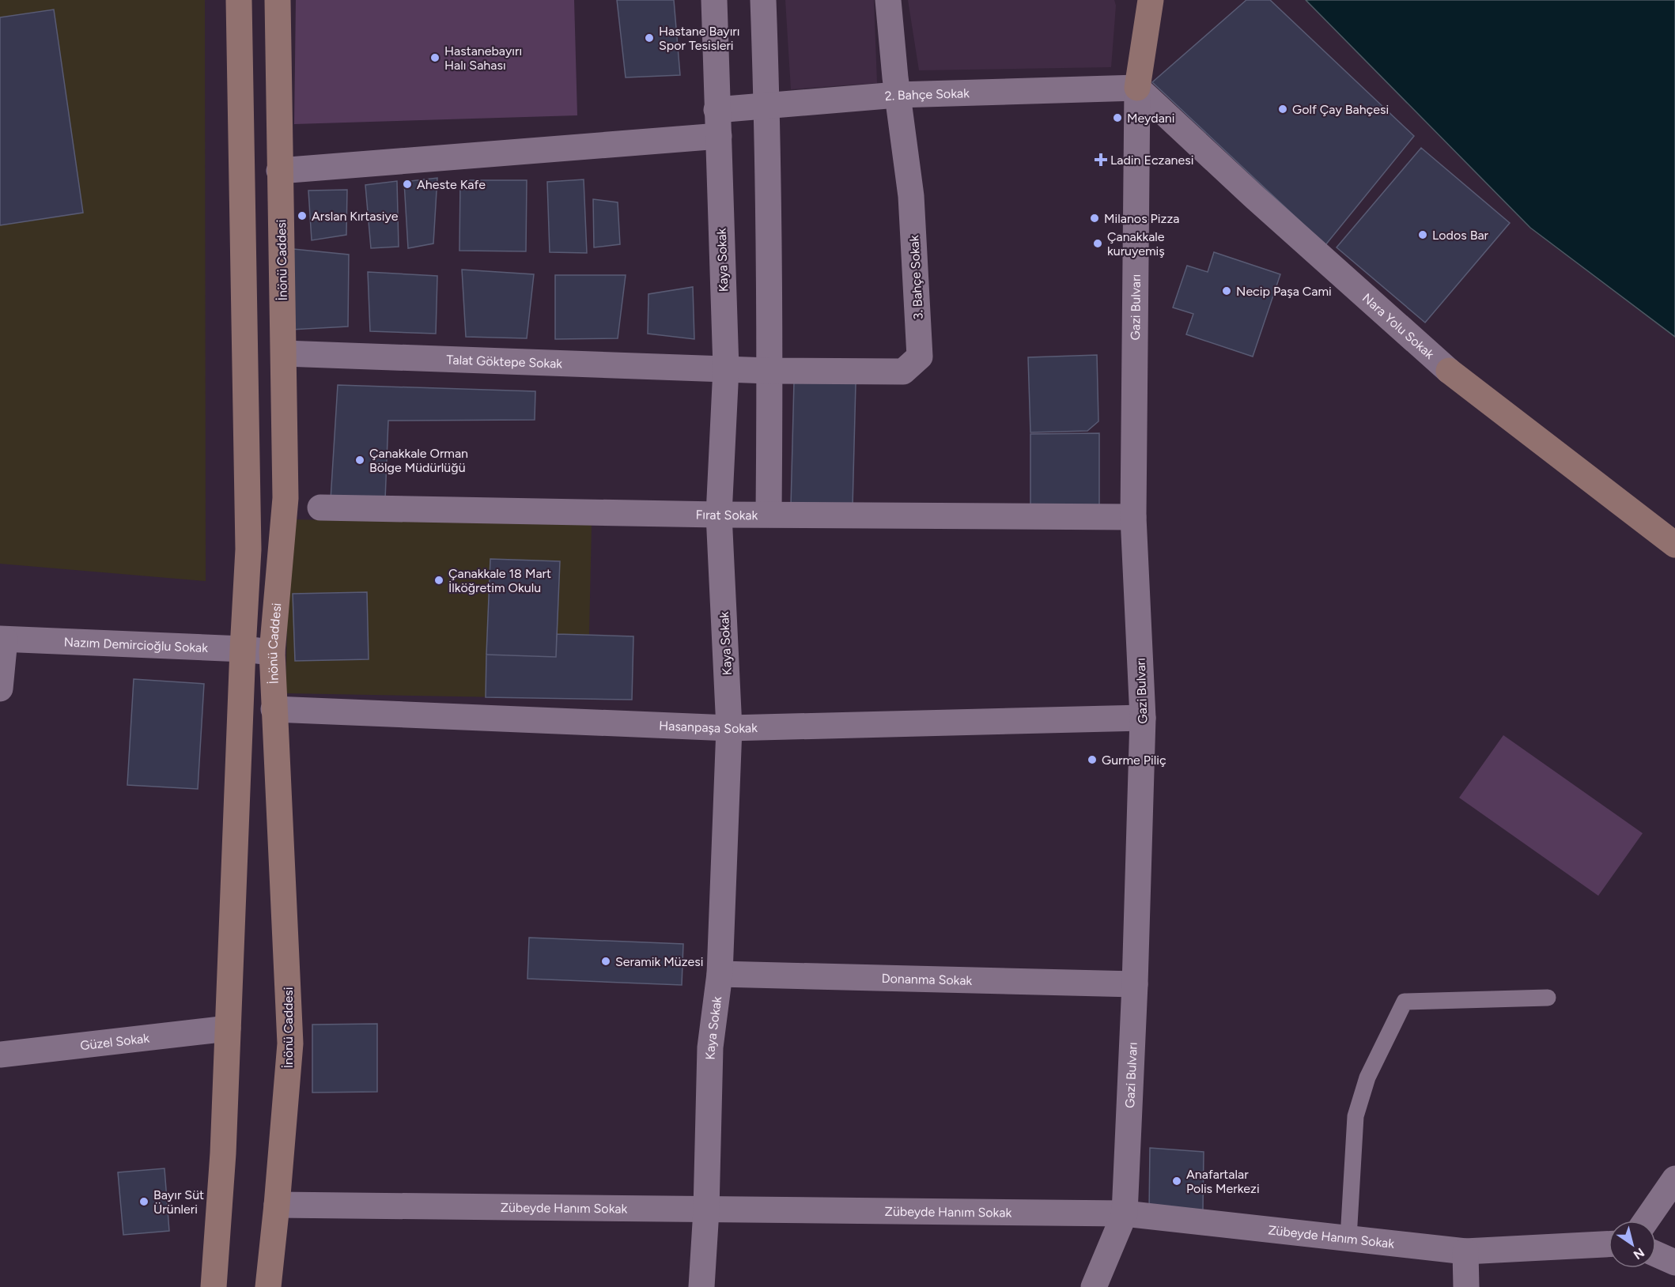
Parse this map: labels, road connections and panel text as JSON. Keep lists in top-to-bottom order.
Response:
{
  "streets": {
    "main road": ["İnönü Caddesi", "Nara Yolu Sokak"],
    "street": [
      "2. Bahçe Sokak",
      "Kaya Sokak",
      "3. Bahçe Sokak",
      "Gazi Bulvarı",
      "Talat Göktepe Sokak",
      "Fırat Sokak",
      "Nazım Demircioğlu Sokak",
      "Hasanpaşa Sokak",
      "Donanma Sokak",
      "Güzel Sokak",
      "Zübeyde Hanım Sokak"
    ]
  },
  "crossings": [
    ["2. Bahçe Sokak", "Kaya Sokak"],
    ["2. Bahçe Sokak", "3. Bahçe Sokak"],
    ["2. Bahçe Sokak", "Gazi Bulvarı"],
    ["2. Bahçe Sokak", "Nara Yolu Sokak"],
    ["İnönü Caddesi", "Talat Göktepe Sokak"],
    ["İnönü Caddesi", "Nazım Demircioğlu Sokak"],
    ["İnönü Caddesi", "Hasanpaşa Sokak"],
    ["İnönü Caddesi", "Zübeyde Hanım Sokak"],
    ["Kaya Sokak", "3. Bahçe Sokak"],
    ["Kaya Sokak", "Talat Göktepe Sokak"],
    ["Kaya Sokak", "Fırat Sokak"],
    ["Kaya Sokak", "Hasanpaşa Sokak"],
    ["Kaya Sokak", "Donanma Sokak"],
    ["Kaya Sokak", "Zübeyde Hanım Sokak"],
    ["3. Bahçe Sokak", "Talat Göktepe Sokak"],
    ["Gazi Bulvarı", "Nara Yolu Sokak"],
    ["Gazi Bulvarı", "Fırat Sokak"],
    ["Gazi Bulvarı", "Hasanpaşa Sokak"],
    ["Gazi Bulvarı", "Donanma Sokak"],
    ["Gazi Bulvarı", "Zübeyde Hanım Sokak"]
  ],
  "places": {
    "other": [
      "Hastane Bayırı Spor Tesisleri",
      "Hastanebayırı Halı Sahası",
      "Golf Çay Bahçesi",
      "Meydani",
      "Aheste Kafe",
      "Arslan Kırtasiye",
      "Milanos Pizza",
      "Lodos Bar",
      "Çanakkale kuruyemiş",
      "Necip Paşa Cami",
      "Çanakkale Orman Bölge Müdürlüğü",
      "Çanakkale 18 Mart İlköğretim Okulu",
      "Gurme Piliç",
      "Seramik Müzesi",
      "Anafartalar Polis Merkezi",
      "Bayır Süt Ürünleri"
    ],
    "health": ["Ladin Eczanesi"]
  },
  "north": "bottom right"
}
